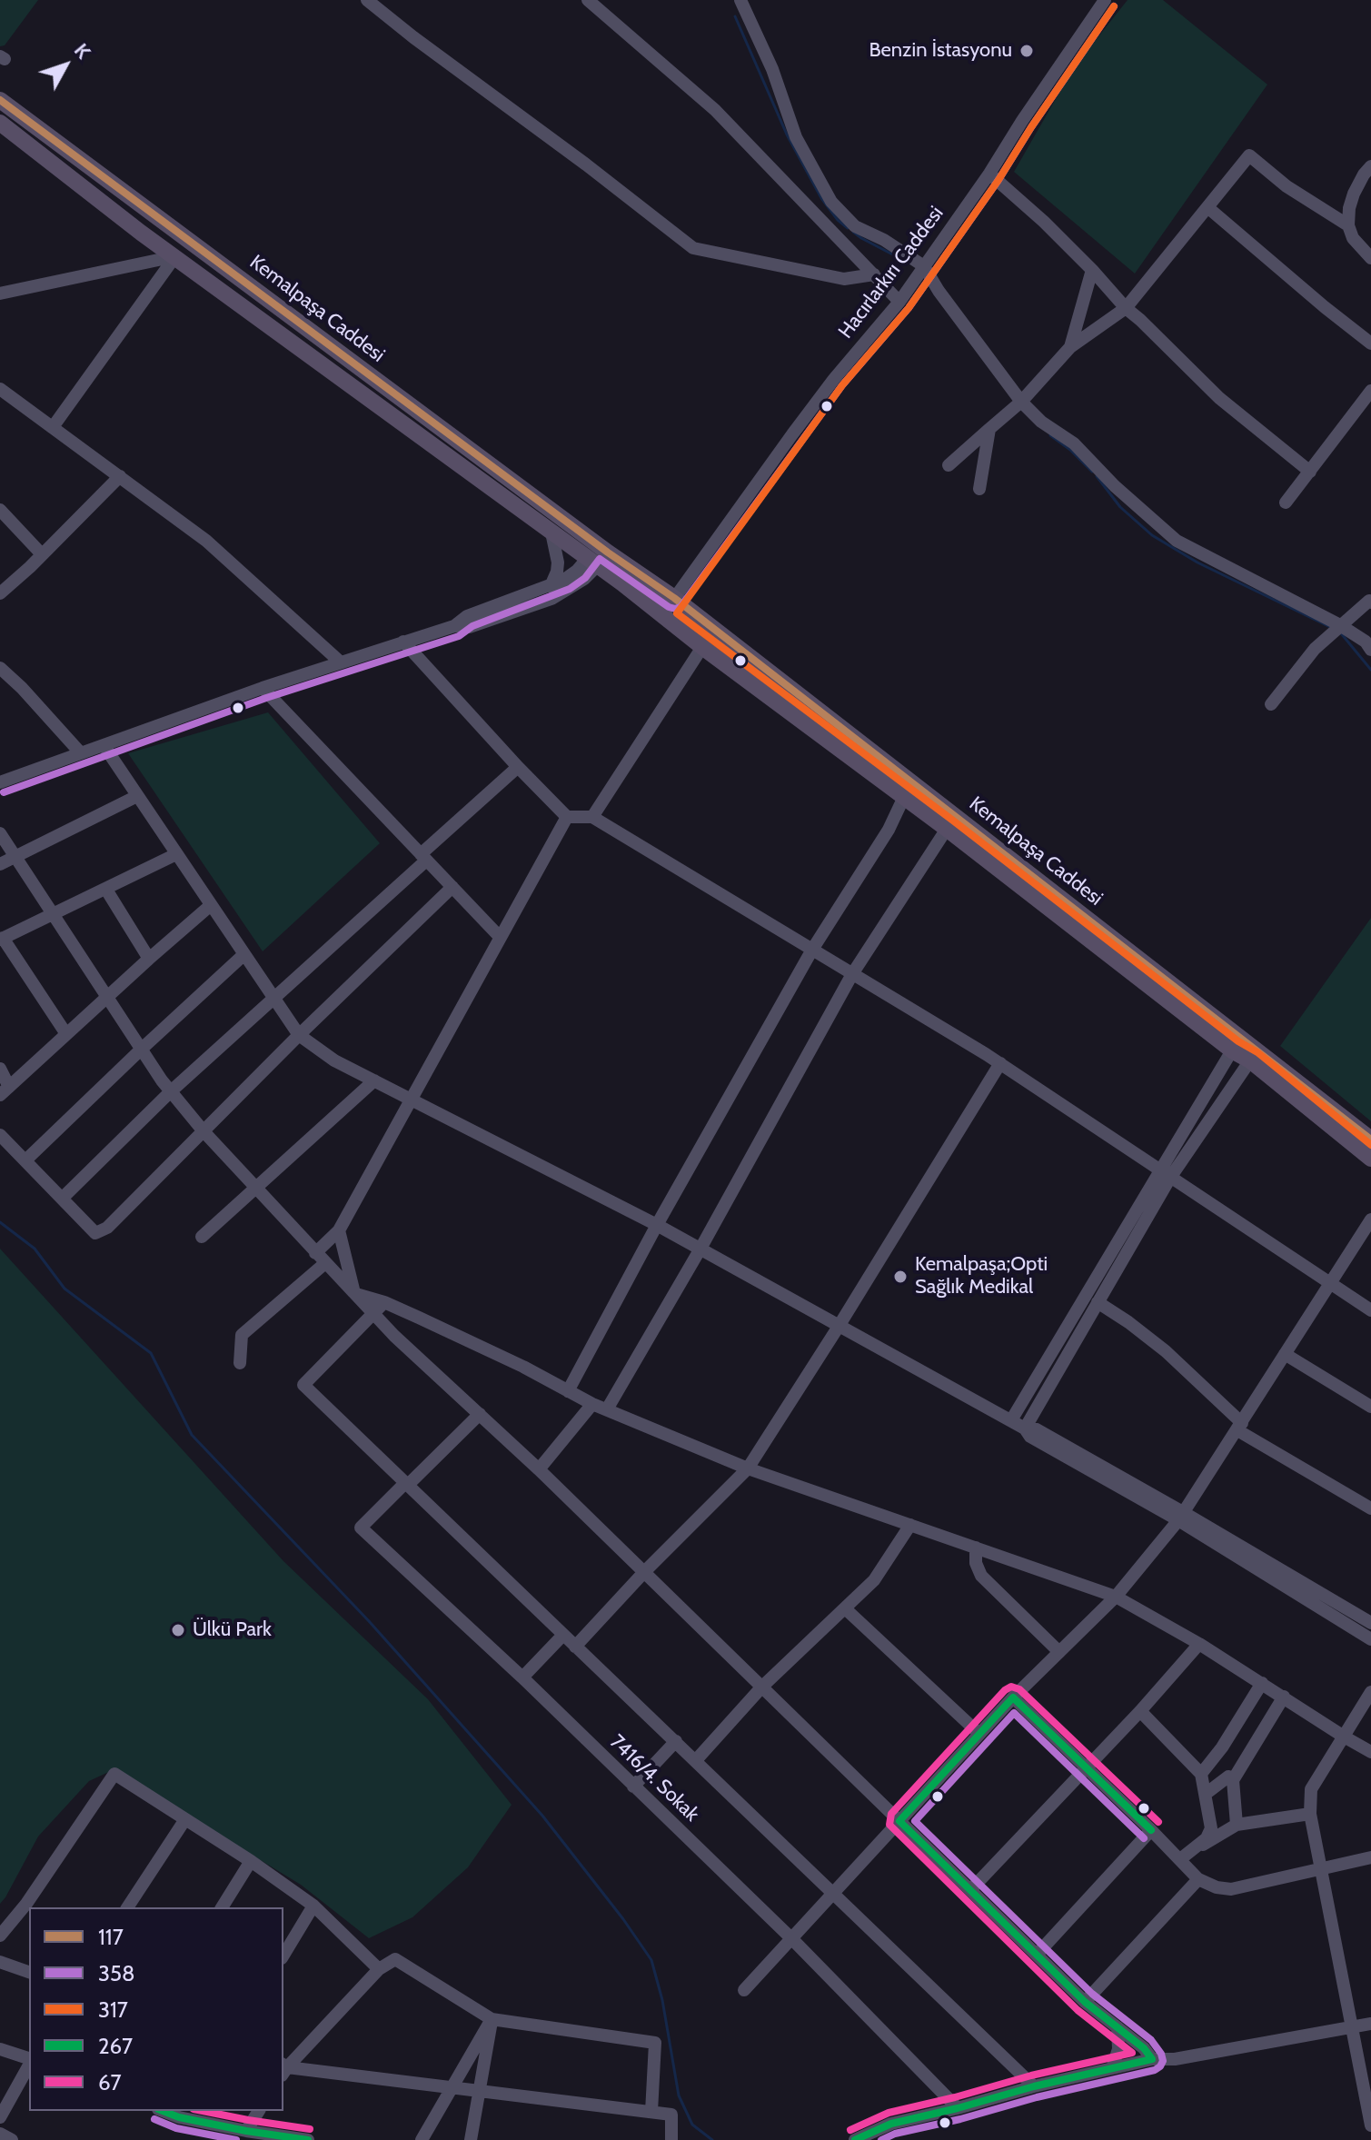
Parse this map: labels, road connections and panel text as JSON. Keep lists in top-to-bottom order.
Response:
{
  "streets": {
    "main road": ["Kemalpaşa Caddesi"],
    "street": ["Hacırlarkırı Caddesi", "7416/4. Sokak"]
  },
  "crossings": [
    ["Hacırlarkırı Caddesi", "Kemalpaşa Caddesi"]
  ],
  "places": ["Benzin İstasyonu", "Kemalpaşa;Opti Sağlık Medikal", "Ülkü Park"],
  "lines": [
    "transit line 358",
    "transit line 317",
    "transit line 117",
    "transit line 67",
    "transit line 267"
  ],
  "legend": [
    "117",
    "358",
    "317",
    "267",
    "67"
  ],
  "north": "top right"
}
